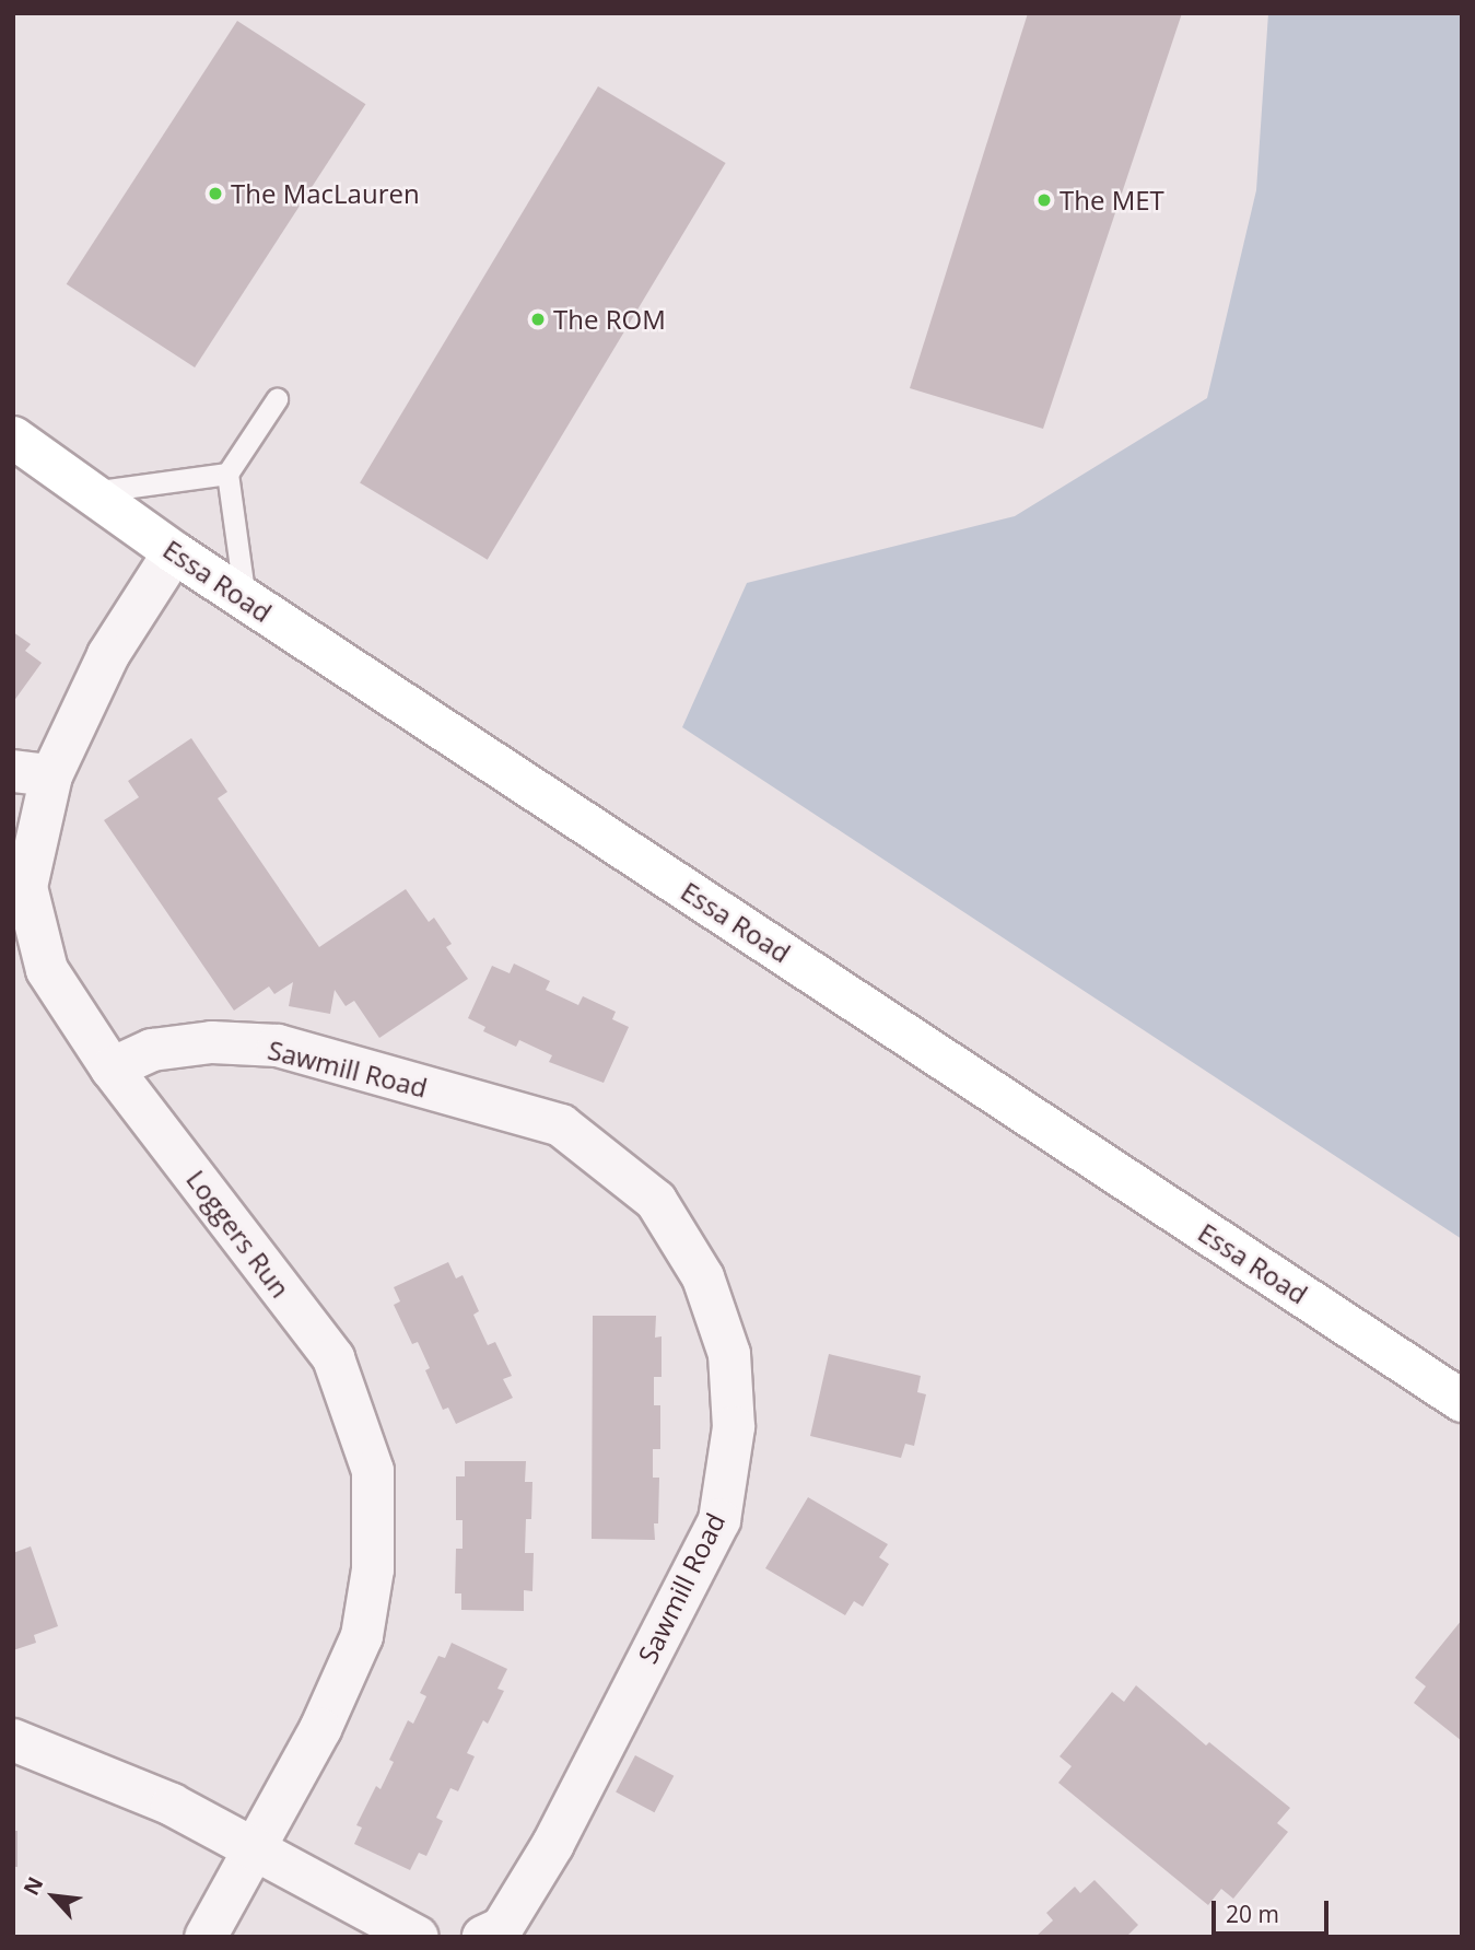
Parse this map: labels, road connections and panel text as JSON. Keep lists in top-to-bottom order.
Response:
{
  "streets": {
    "main road": ["Essa Road"],
    "street": ["Sawmill Road", "Loggers Run"]
  },
  "crossings": [
    ["Essa Road", "Loggers Run"],
    ["Sawmill Road", "Loggers Run"]
  ],
  "places": ["The MacLauren", "The MET", "The ROM"],
  "scale_bar": "20 m",
  "north": "top left"
}
